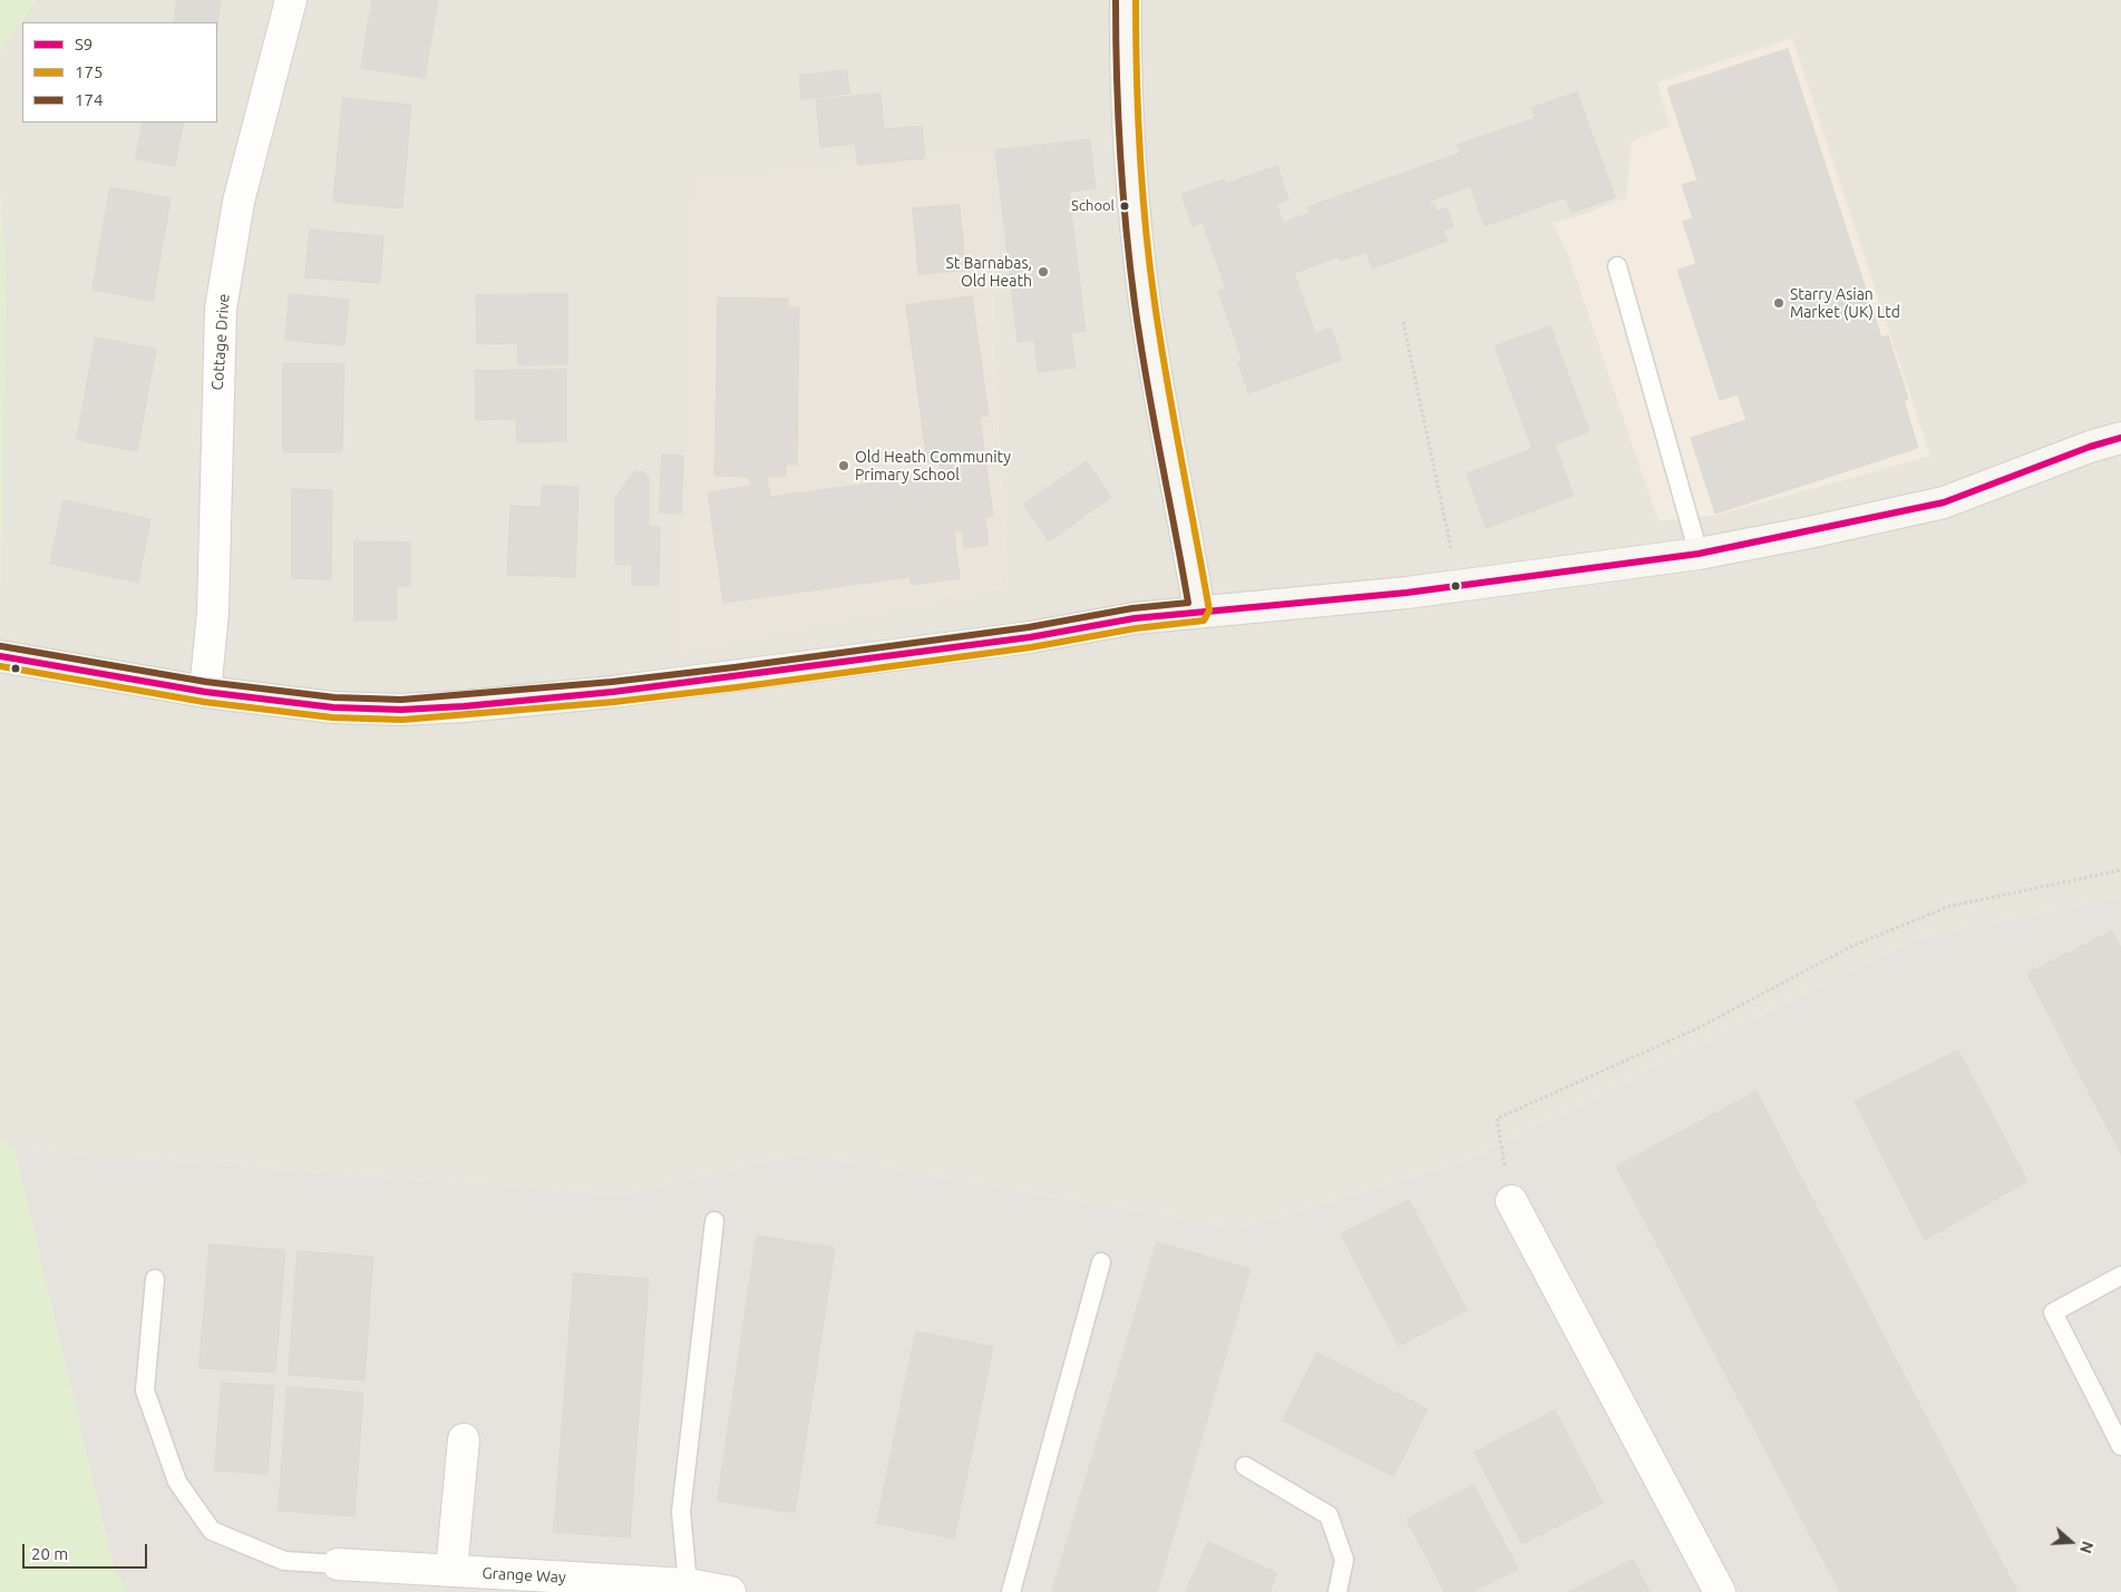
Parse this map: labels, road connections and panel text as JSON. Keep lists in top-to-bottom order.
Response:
{
  "streets": {
    "street": ["Cottage Drive", "Grange Way"]
  },
  "places": [
    "School",
    "St Barnabas, Old Heath",
    "Starry Asian Market (UK) Ltd",
    "Old Heath Community Primary School"
  ],
  "lines": ["transit line 175", "transit line 174", "transit line S9"],
  "legend": ["S9", "175", "174"],
  "scale_bar": "20 m",
  "north": "right"
}
